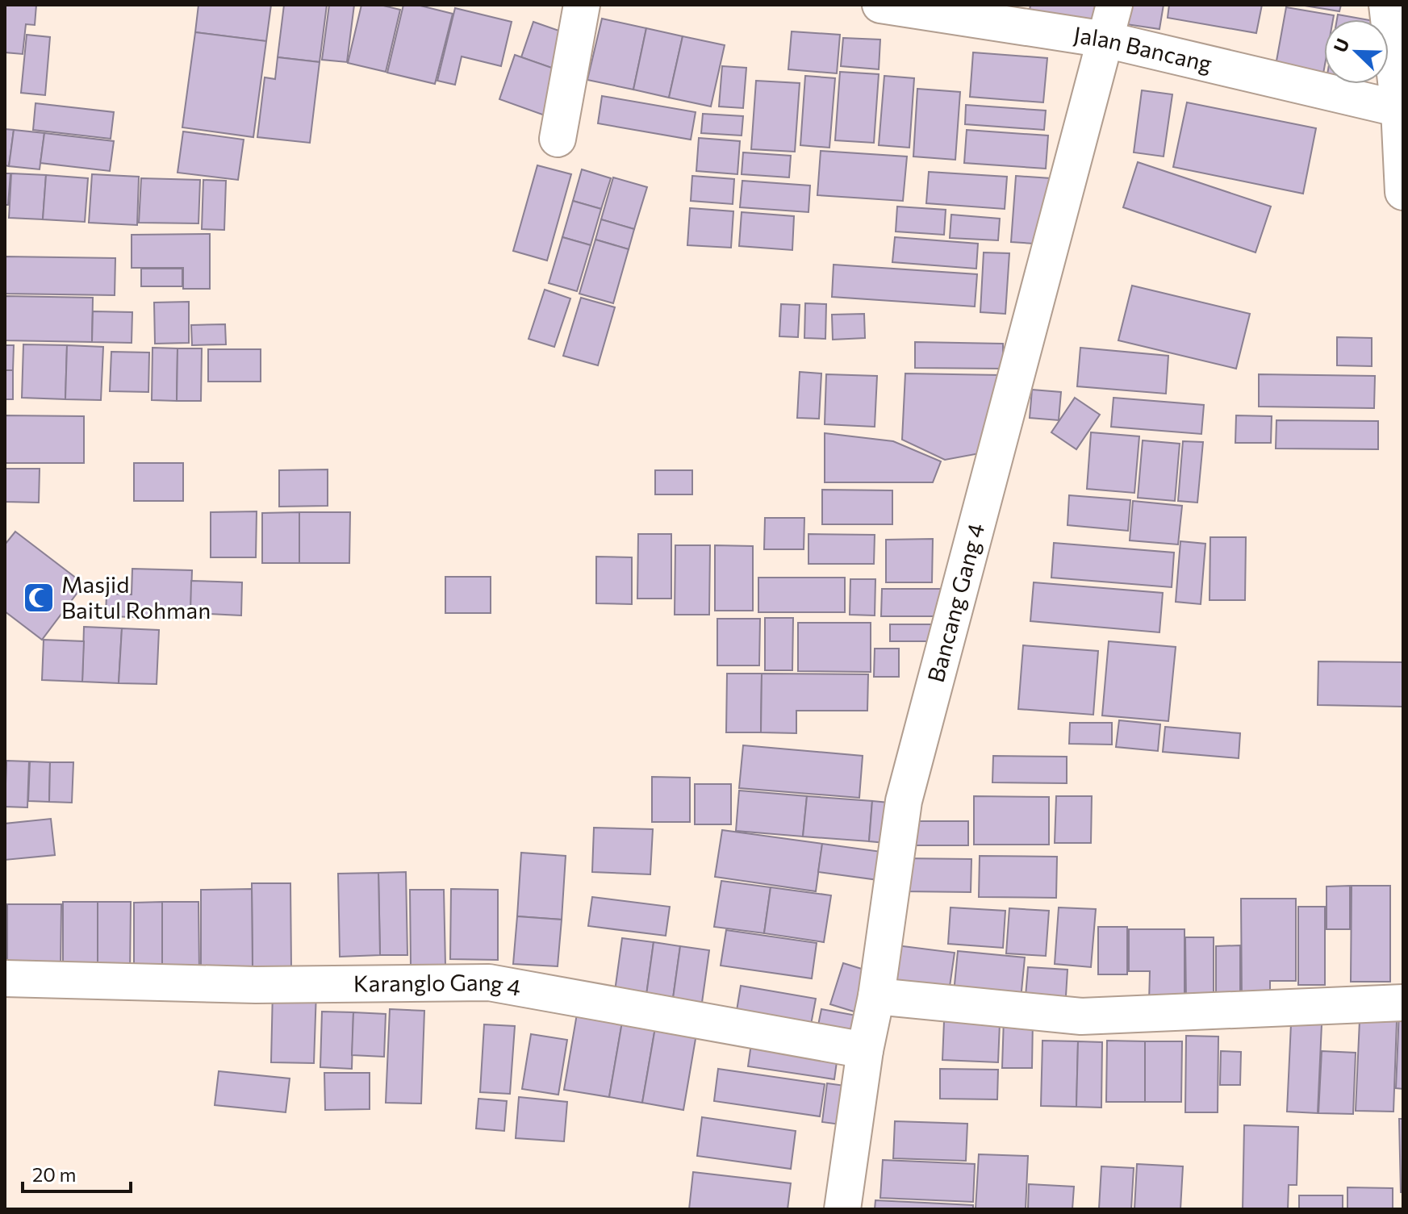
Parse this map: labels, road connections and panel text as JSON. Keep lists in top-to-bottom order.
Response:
{
  "streets": {
    "street": ["Jalan Bancang", "Bancang Gang 4", "Karanglo Gang 4"]
  },
  "crossings": [
    ["Jalan Bancang", "Bancang Gang 4"],
    ["Bancang Gang 4", "Karanglo Gang 4"]
  ],
  "places": {
    "mosque": ["Masjid Baitul Rohman"]
  },
  "scale_bar": "20 m",
  "north": "top left"
}
